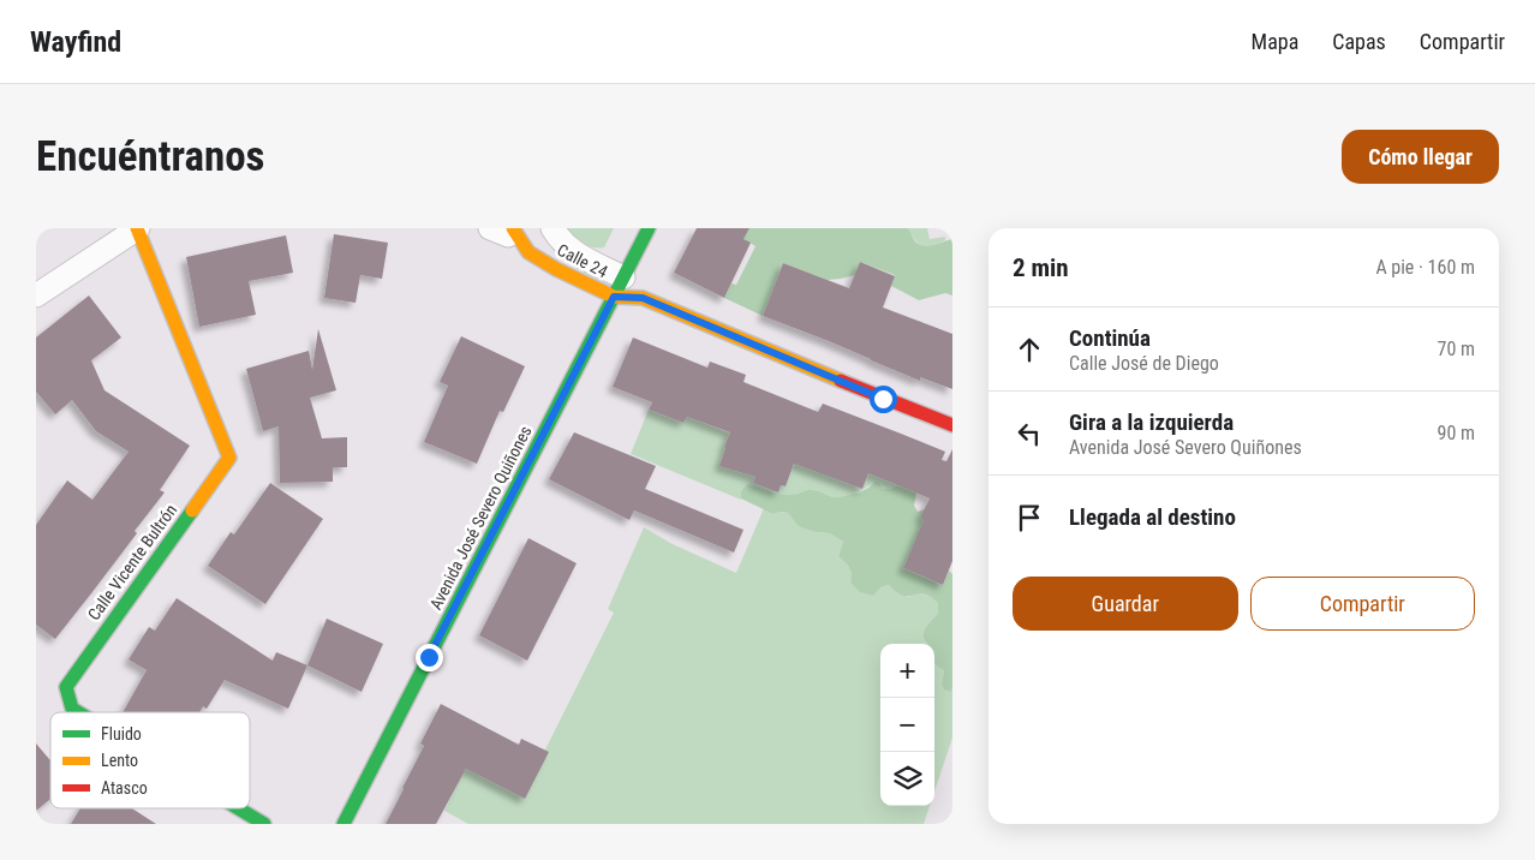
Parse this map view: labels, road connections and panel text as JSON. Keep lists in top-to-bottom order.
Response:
{
  "streets": {
    "street": ["Calle 24", "Avenida José Severo Quiñones", "Calle Vicente Bultrón"]
  },
  "crossings": [
    ["Calle 24", "Avenida José Severo Quiñones"]
  ],
  "legend": ["Fluido", "Lento", "Atasco"],
  "page": {
    "header": "Wayfind",
    "nav": ["Mapa", "Capas", "Compartir"],
    "buttons": [
      "Cómo llegar",
      ["Guardar", "Compartir"]
    ],
    "title": "Encuéntranos",
    "heading": ["2 min", "A pie · 160 m"],
    "list": [
      ["Continúa", "Calle José de Diego", "70 m"],
      ["Gira a la izquierda", "Avenida José Severo Quiñones", "90 m"],
      "Llegada al destino"
    ],
    "map_buttons": ["+", "−"]
  }
}
